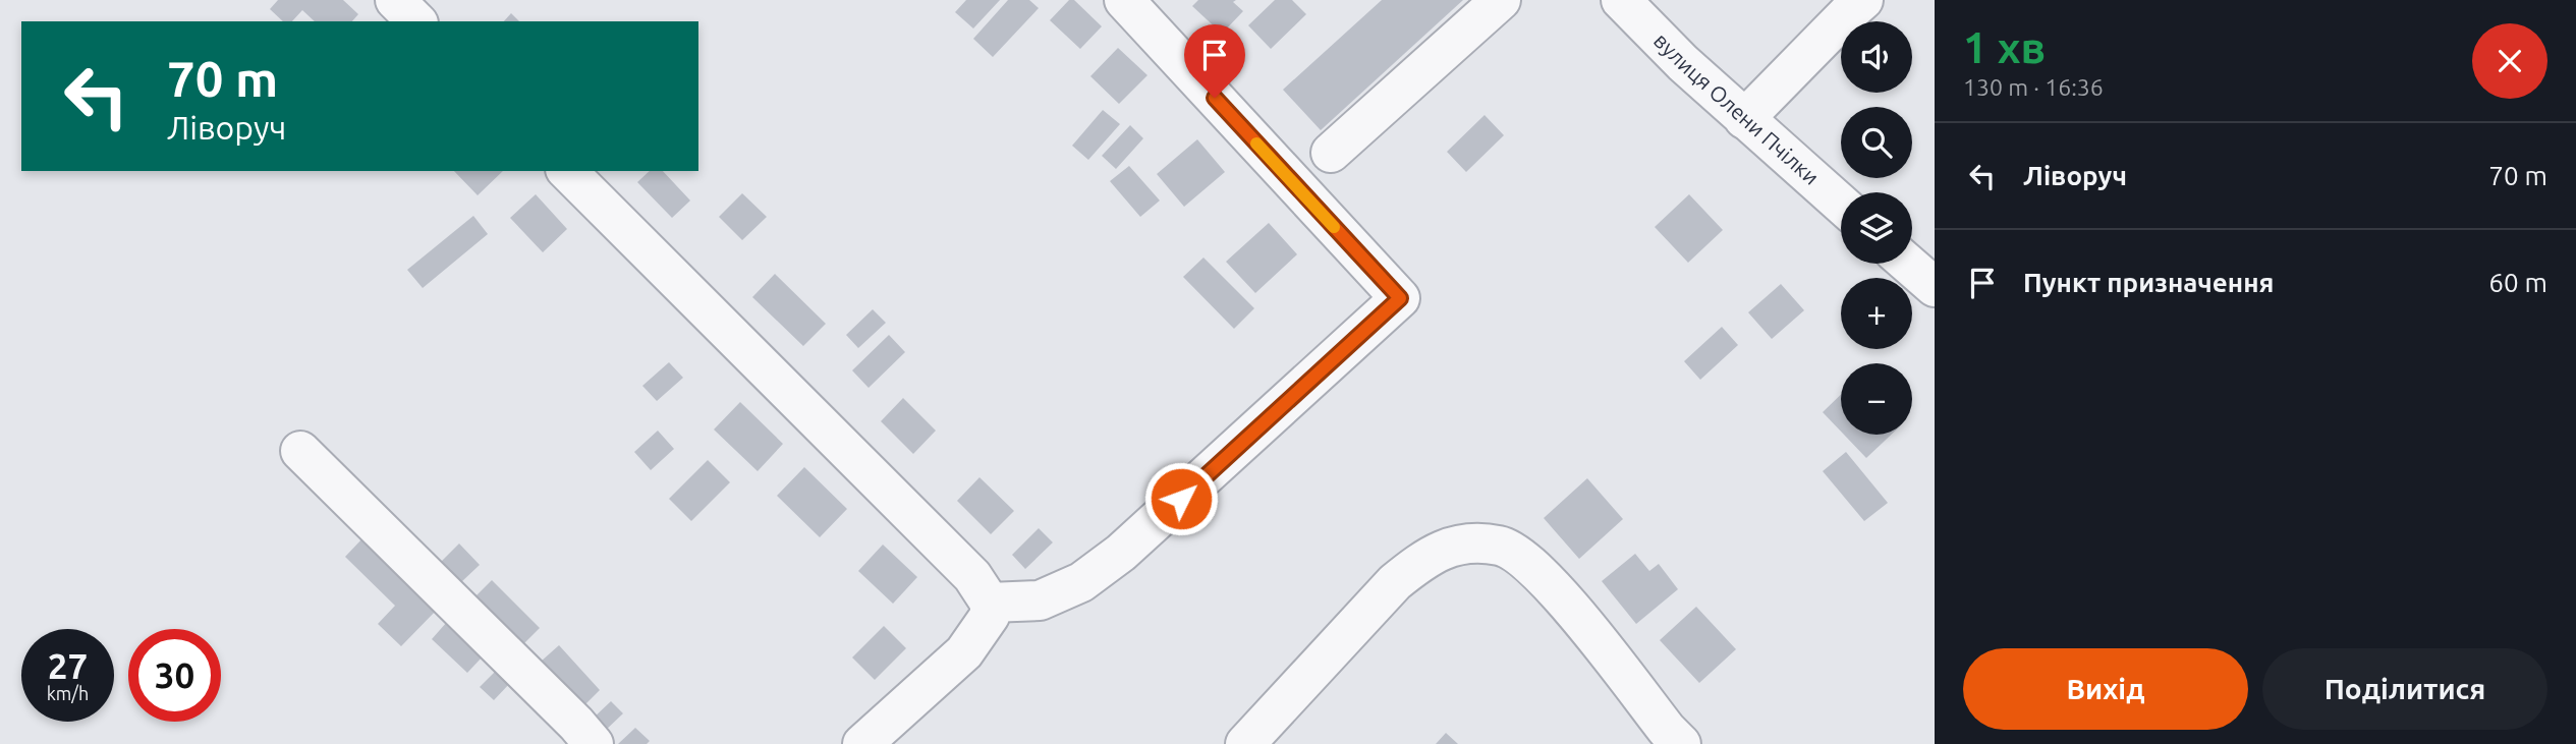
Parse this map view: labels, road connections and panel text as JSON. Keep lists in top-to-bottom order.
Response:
{
  "streets": {
    "street": ["вулиця Олени Пчілки"]
  },
  "page": {
    "heading": ["1 хв", "130 m · 16:36"],
    "map_buttons": ["+", "−"],
    "turn": ["70 m", "Ліворуч"],
    "list": [
      {
        "name": "Ліворуч",
        "value": "70 m"
      },
      {
        "name": "Пункт призначення",
        "value": "60 m"
      }
    ],
    "speed": "27 km/h",
    "limit": "30",
    "buttons": ["Вихід", "Поділитися"]
  }
}
